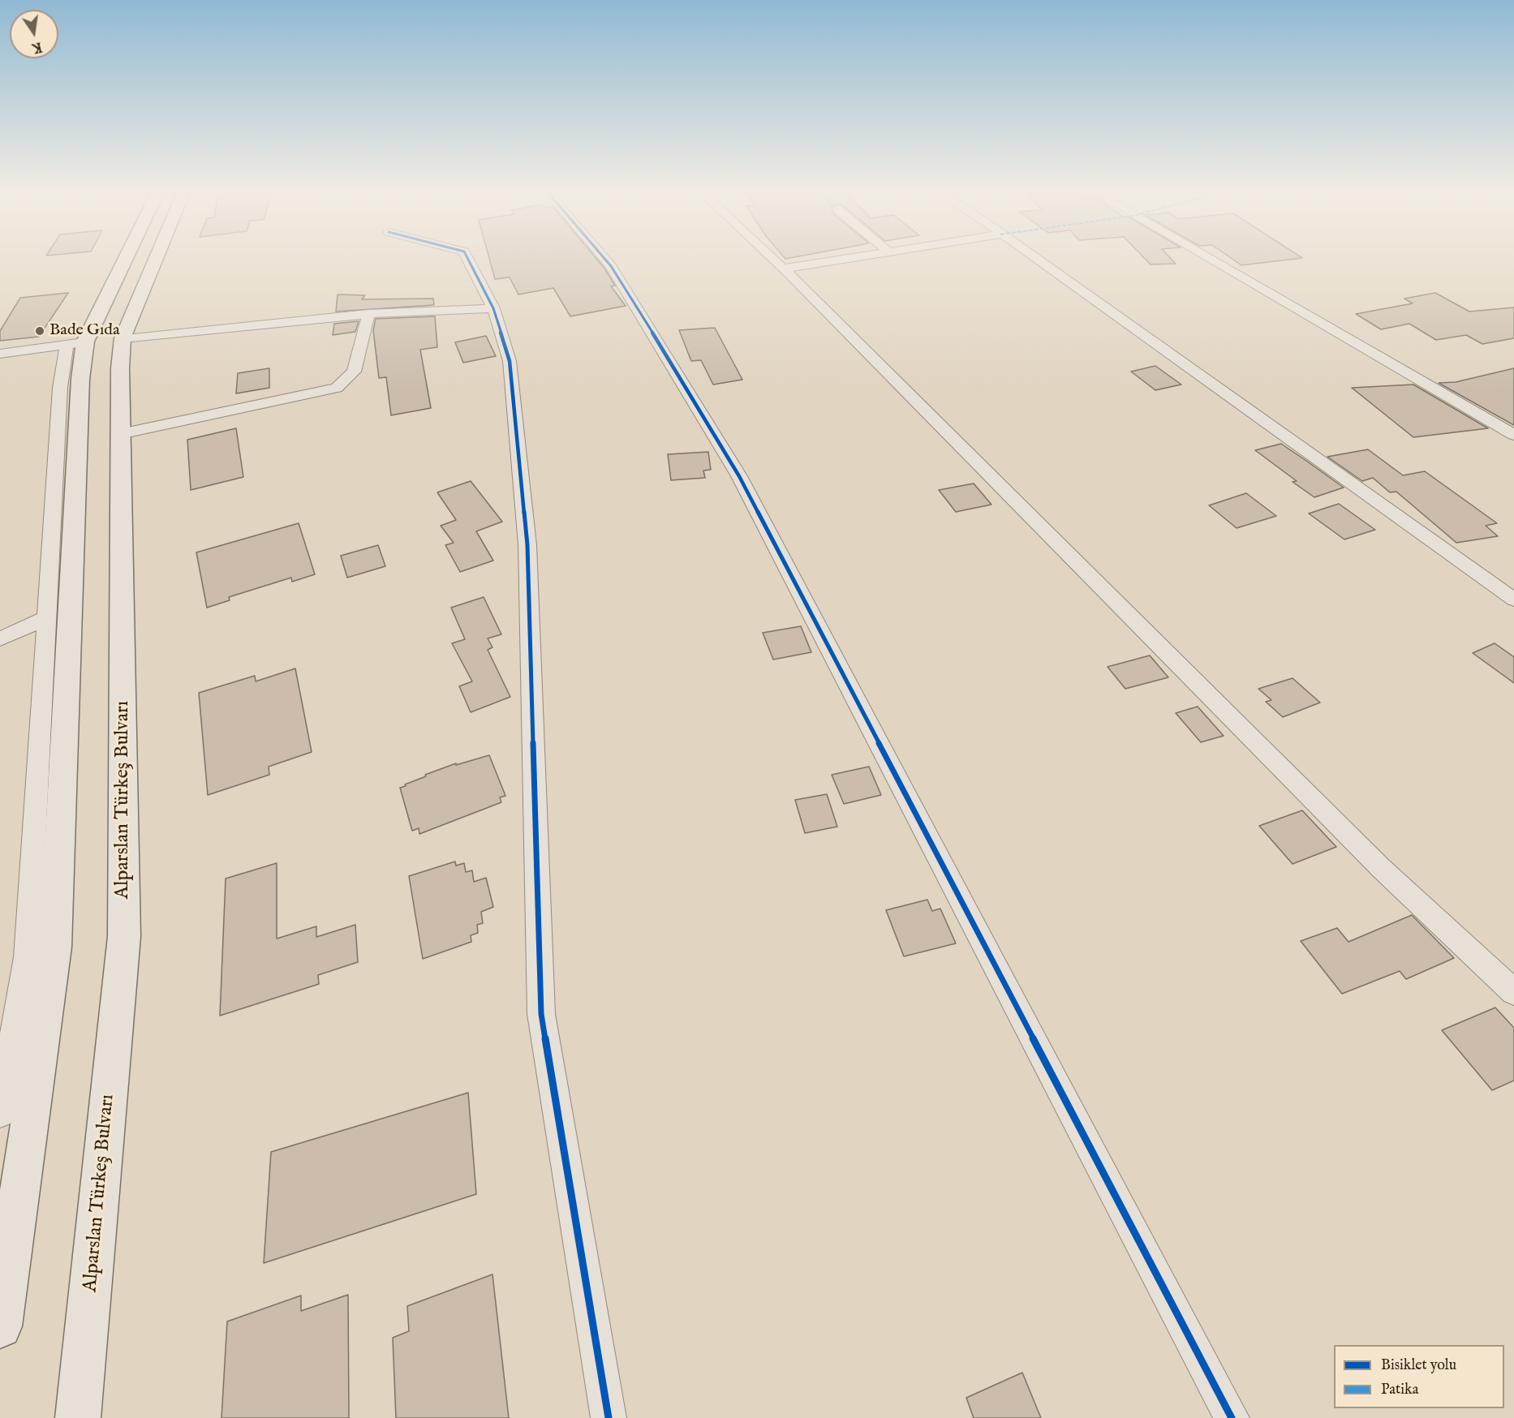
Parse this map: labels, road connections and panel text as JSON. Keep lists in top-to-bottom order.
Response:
{
  "streets": {
    "main road": ["Alparslan Türkeş Bulvarı"]
  },
  "places": ["Bade Gıda"],
  "legend": ["Bisiklet yolu", "Patika"],
  "north": "bottom"
}
